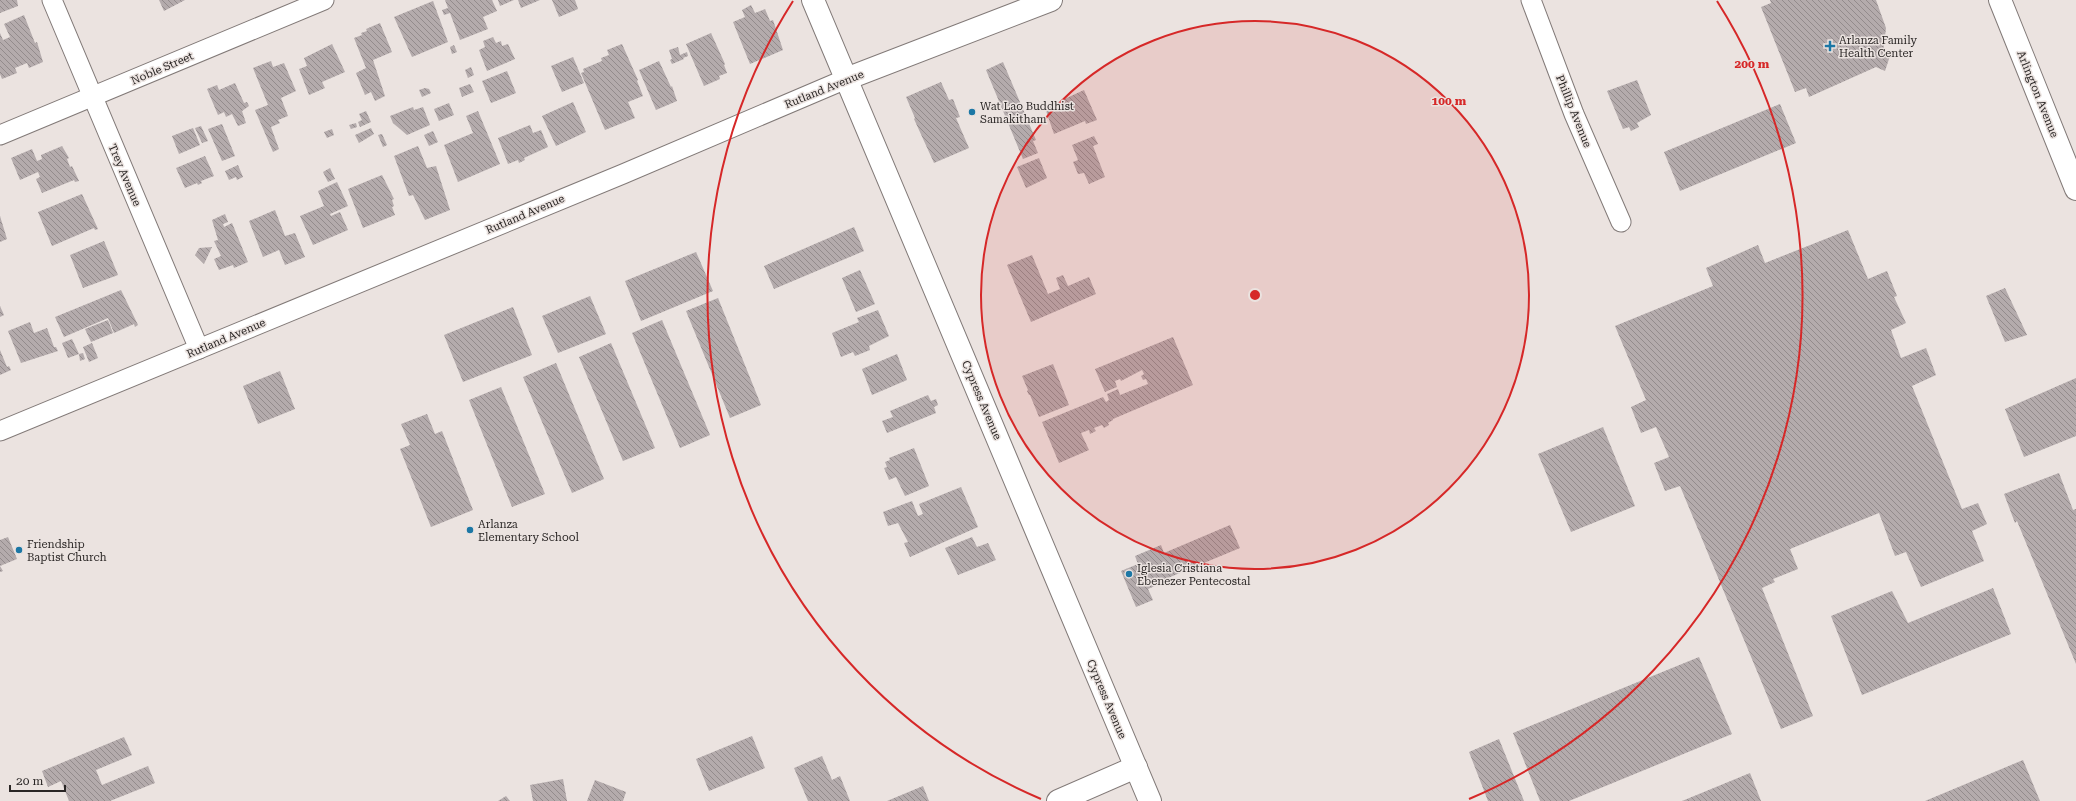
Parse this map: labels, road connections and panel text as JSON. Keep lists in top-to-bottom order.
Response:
{
  "streets": {
    "street": [
      "Noble Street",
      "Rutland Avenue",
      "Arlington Avenue",
      "Phillip Avenue",
      "Trey Avenue",
      "Cypress Avenue"
    ]
  },
  "crossings": [
    ["Noble Street", "Trey Avenue"],
    ["Rutland Avenue", "Trey Avenue"],
    ["Rutland Avenue", "Cypress Avenue"]
  ],
  "places": {
    "health": ["Arlanza Family Health Center"],
    "other": [
      "Wat Lao Buddhist Samakitham",
      "Arlanza Elementary School",
      "Friendship Baptist Church",
      "Iglesia Cristiana Ebenezer Pentecostal"
    ]
  },
  "scale_bar": "20 m",
  "rings": ["200 m", "100 m"]
}
